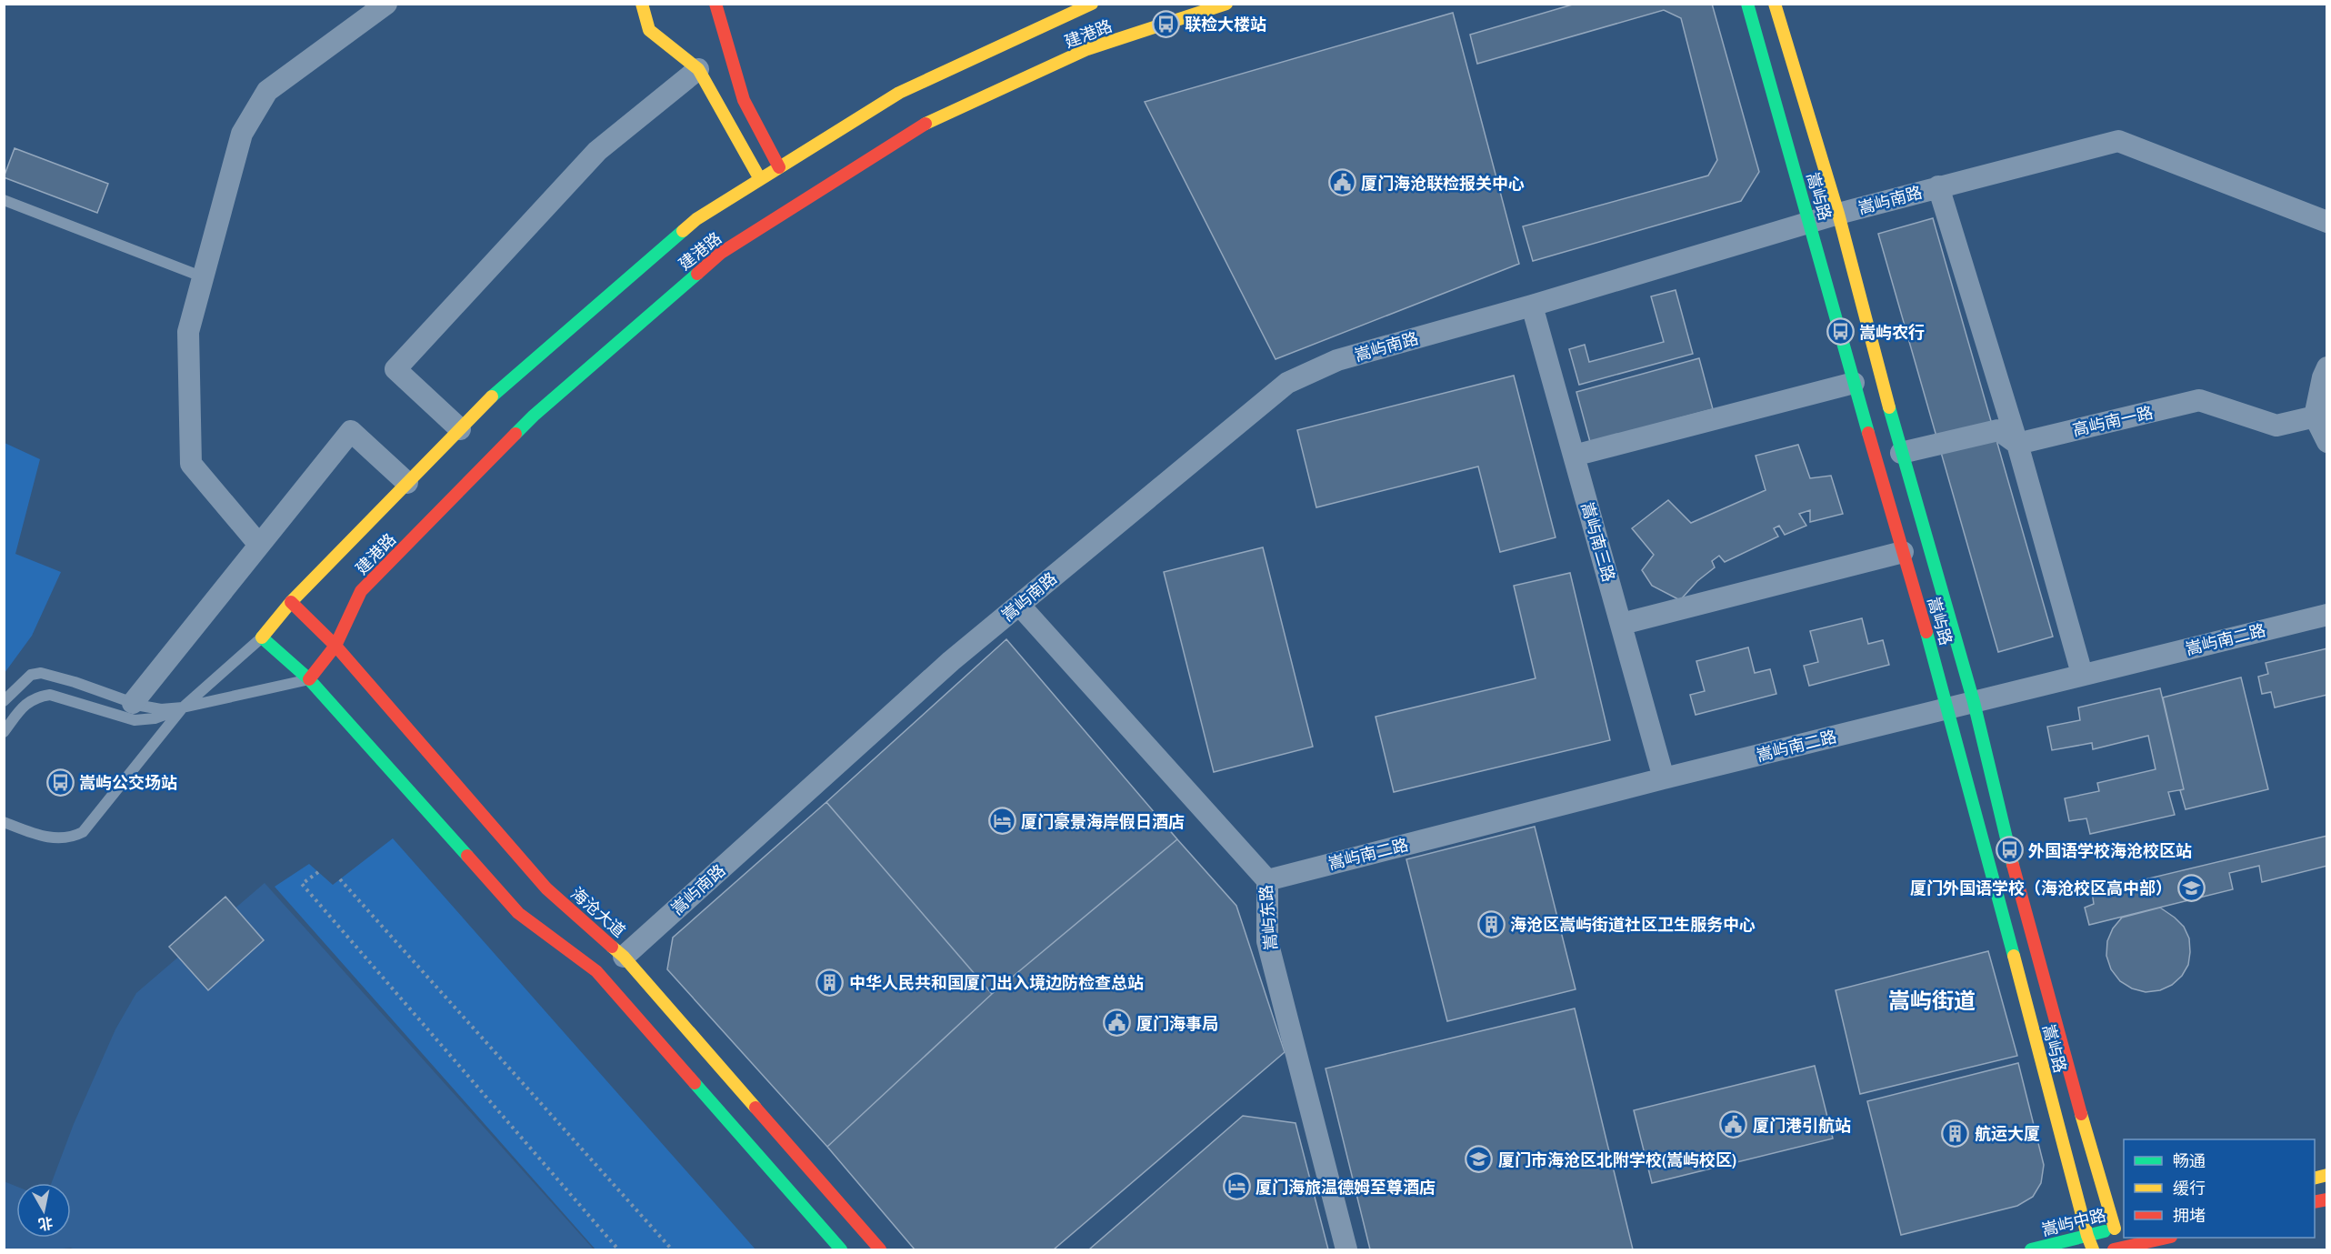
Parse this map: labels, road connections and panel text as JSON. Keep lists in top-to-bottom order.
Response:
{
  "streets": {
    "main road": [
      "建港路",
      "嵩屿路",
      "海沧大道",
      "嵩屿中路"
    ],
    "street": [
      "嵩屿南路",
      "高屿南一路",
      "嵩屿南三路",
      "嵩屿南二路",
      "嵩屿东路"
    ]
  },
  "crossings": [
    ["建港路", "海沧大道"],
    ["嵩屿路", "嵩屿南路"],
    ["嵩屿路", "嵩屿南二路"],
    ["嵩屿路", "嵩屿中路"],
    ["嵩屿南路", "嵩屿南三路"],
    ["嵩屿南路", "海沧大道"],
    ["嵩屿南路", "嵩屿东路"],
    ["嵩屿南三路", "嵩屿南二路"],
    ["嵩屿南二路", "嵩屿东路"]
  ],
  "districts": ["嵩屿街道"],
  "places": {
    "bus stop": [
      "联检大楼站",
      "嵩屿农行",
      "嵩屿公交场站",
      "外国语学校海沧校区站"
    ],
    "public building": ["厦门海沧联检报关中心", "厦门海事局", "厦门港引航站"],
    "hotel": ["厦门豪景海岸假日酒店", "厦门海旅温德姆至尊酒店"],
    "school or university": ["厦门外国语学校（海沧校区高中部）", "厦门市海沧区北附学校(嵩屿校区)"],
    "building": ["海沧区嵩屿街道社区卫生服务中心", "中华人民共和国厦门出入境边防检查总站", "航运大厦"]
  },
  "legend": ["畅通", "缓行", "拥堵"],
  "north": "bottom"
}
